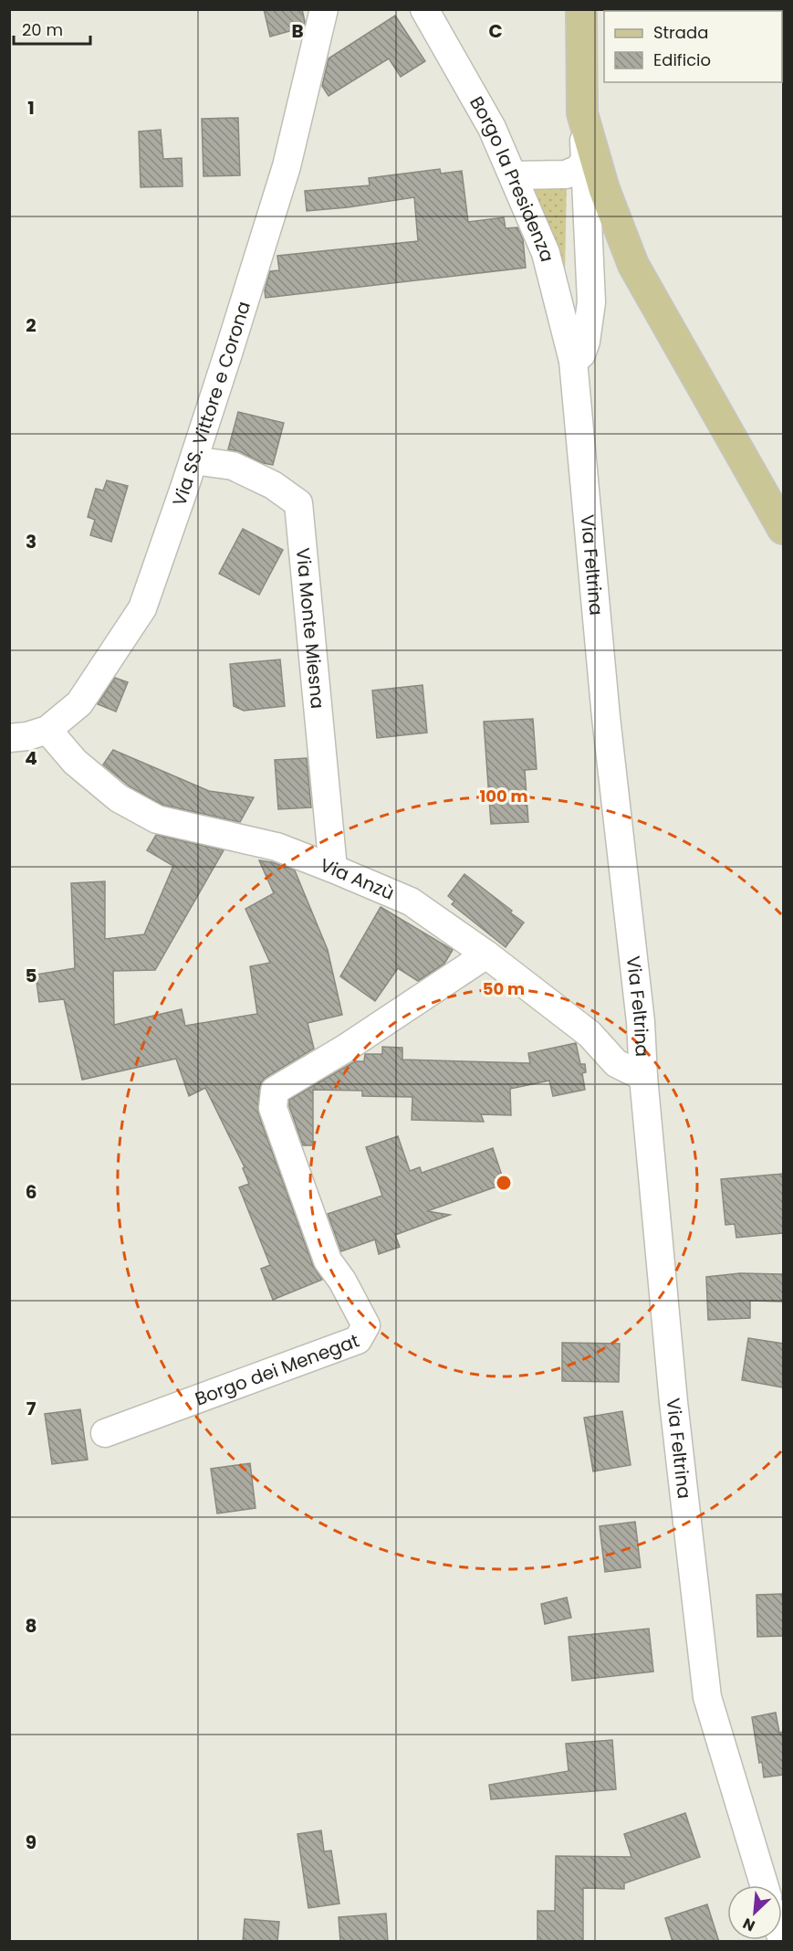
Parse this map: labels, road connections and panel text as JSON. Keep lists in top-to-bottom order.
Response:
{
  "streets": {
    "street": [
      "Borgo la Presidenza",
      "Via SS. Vittore e Corona",
      "Via Feltrina",
      "Via Monte Miesna",
      "Via Anzù",
      "Borgo dei Menegat"
    ]
  },
  "crossings": [
    ["Borgo la Presidenza", "Via Feltrina"],
    ["Via SS. Vittore e Corona", "Via Monte Miesna"],
    ["Via SS. Vittore e Corona", "Via Anzù"],
    ["Via Feltrina", "Via Anzù"],
    ["Via Monte Miesna", "Via Anzù"],
    ["Via Anzù", "Borgo dei Menegat"]
  ],
  "legend": ["Strada", "Edificio"],
  "scale_bar": "20 m",
  "north": "bottom left",
  "grid": {
    "columns": ["B", "C"],
    "rows": [
      "1",
      "2",
      "3",
      "4",
      "5",
      "6",
      "7",
      "8",
      "9"
    ]
  },
  "rings": ["100 m", "50 m"]
}
